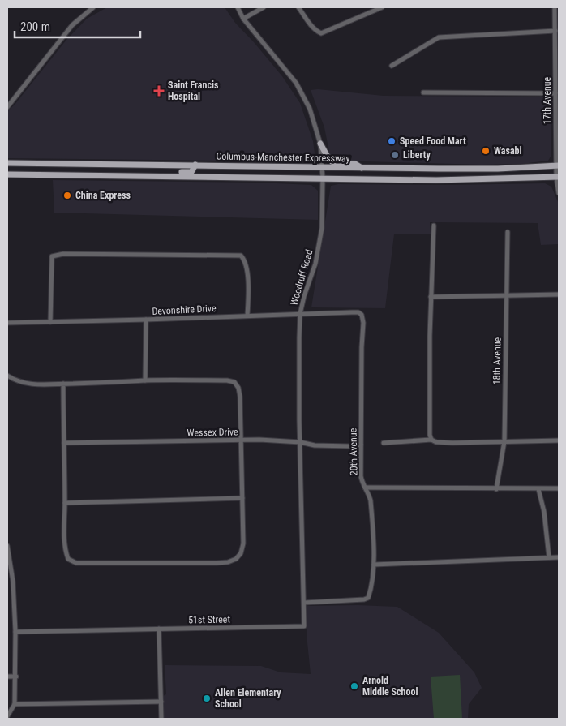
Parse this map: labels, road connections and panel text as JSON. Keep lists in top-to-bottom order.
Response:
{
  "streets": {
    "main road": ["Columbus-Manchester Expressway"],
    "street": [
      "17th Avenue",
      "Woodruff Road",
      "Devonshire Drive",
      "18th Avenue",
      "Wessex Drive",
      "20th Avenue",
      "51st Street"
    ]
  },
  "crossings": [
    ["17th Avenue", "Columbus-Manchester Expressway"],
    ["Columbus-Manchester Expressway", "Woodruff Road"],
    ["Woodruff Road", "Devonshire Drive"],
    ["Woodruff Road", "Wessex Drive"],
    ["Woodruff Road", "20th Avenue"],
    ["Woodruff Road", "51st Street"],
    ["Devonshire Drive", "20th Avenue"],
    ["Wessex Drive", "20th Avenue"],
    ["20th Avenue", "51st Street"]
  ],
  "places": {
    "health": ["Saint Francis Hospital"],
    "other": [
      "Speed Food Mart",
      "Wasabi",
      "Liberty",
      "China Express",
      "Arnold Middle School",
      "Allen Elementary School"
    ]
  },
  "scale_bar": "200 m"
}
